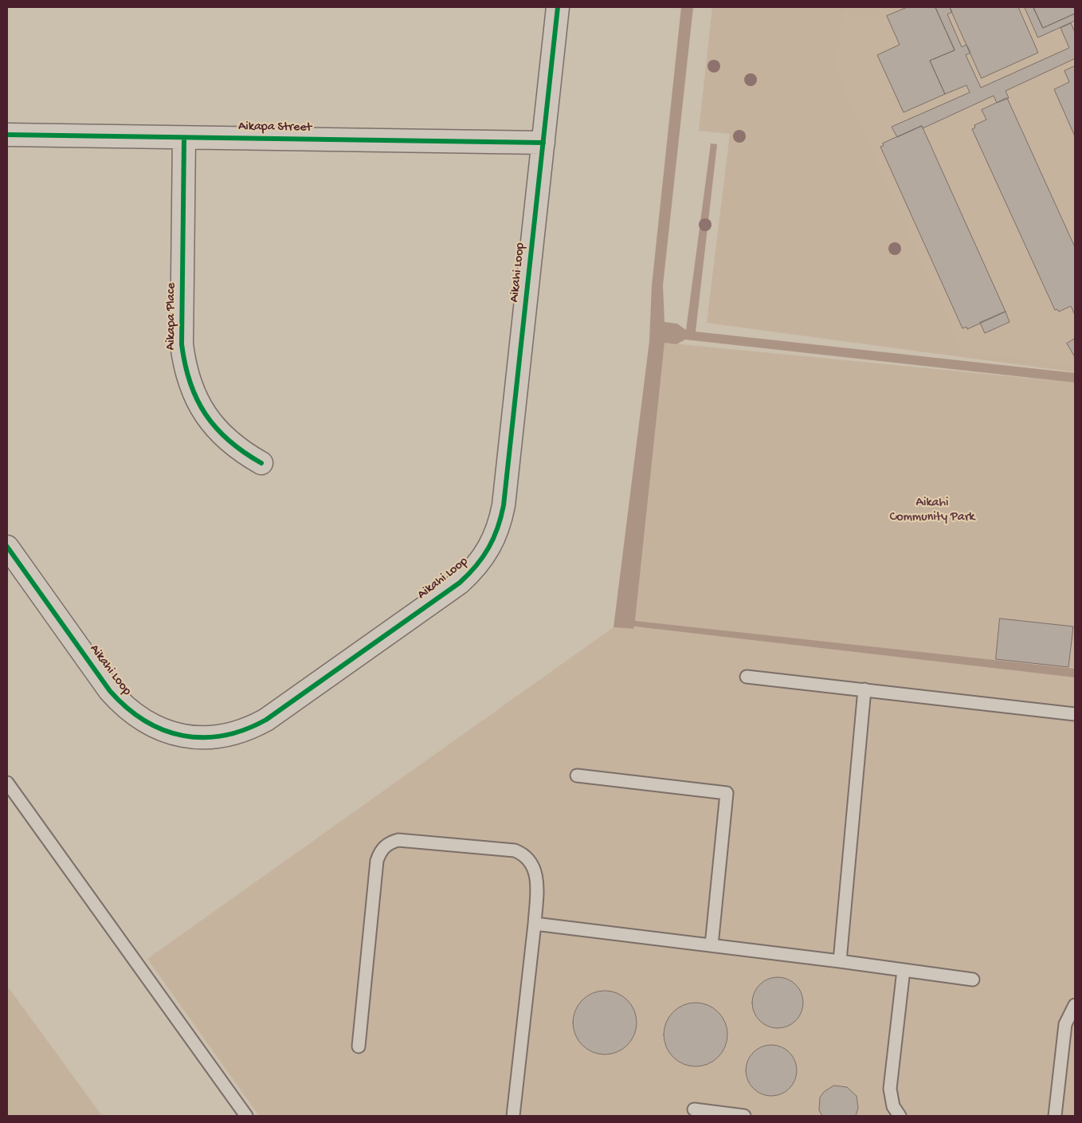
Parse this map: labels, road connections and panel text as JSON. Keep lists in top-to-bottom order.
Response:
{
  "streets": {
    "street": ["Aikapa Street", "Aikahi Loop", "Aikapa Place"]
  },
  "crossings": [
    ["Aikapa Street", "Aikahi Loop"],
    ["Aikapa Street", "Aikapa Place"]
  ],
  "parks": ["Aikahi Community Park"]
}
